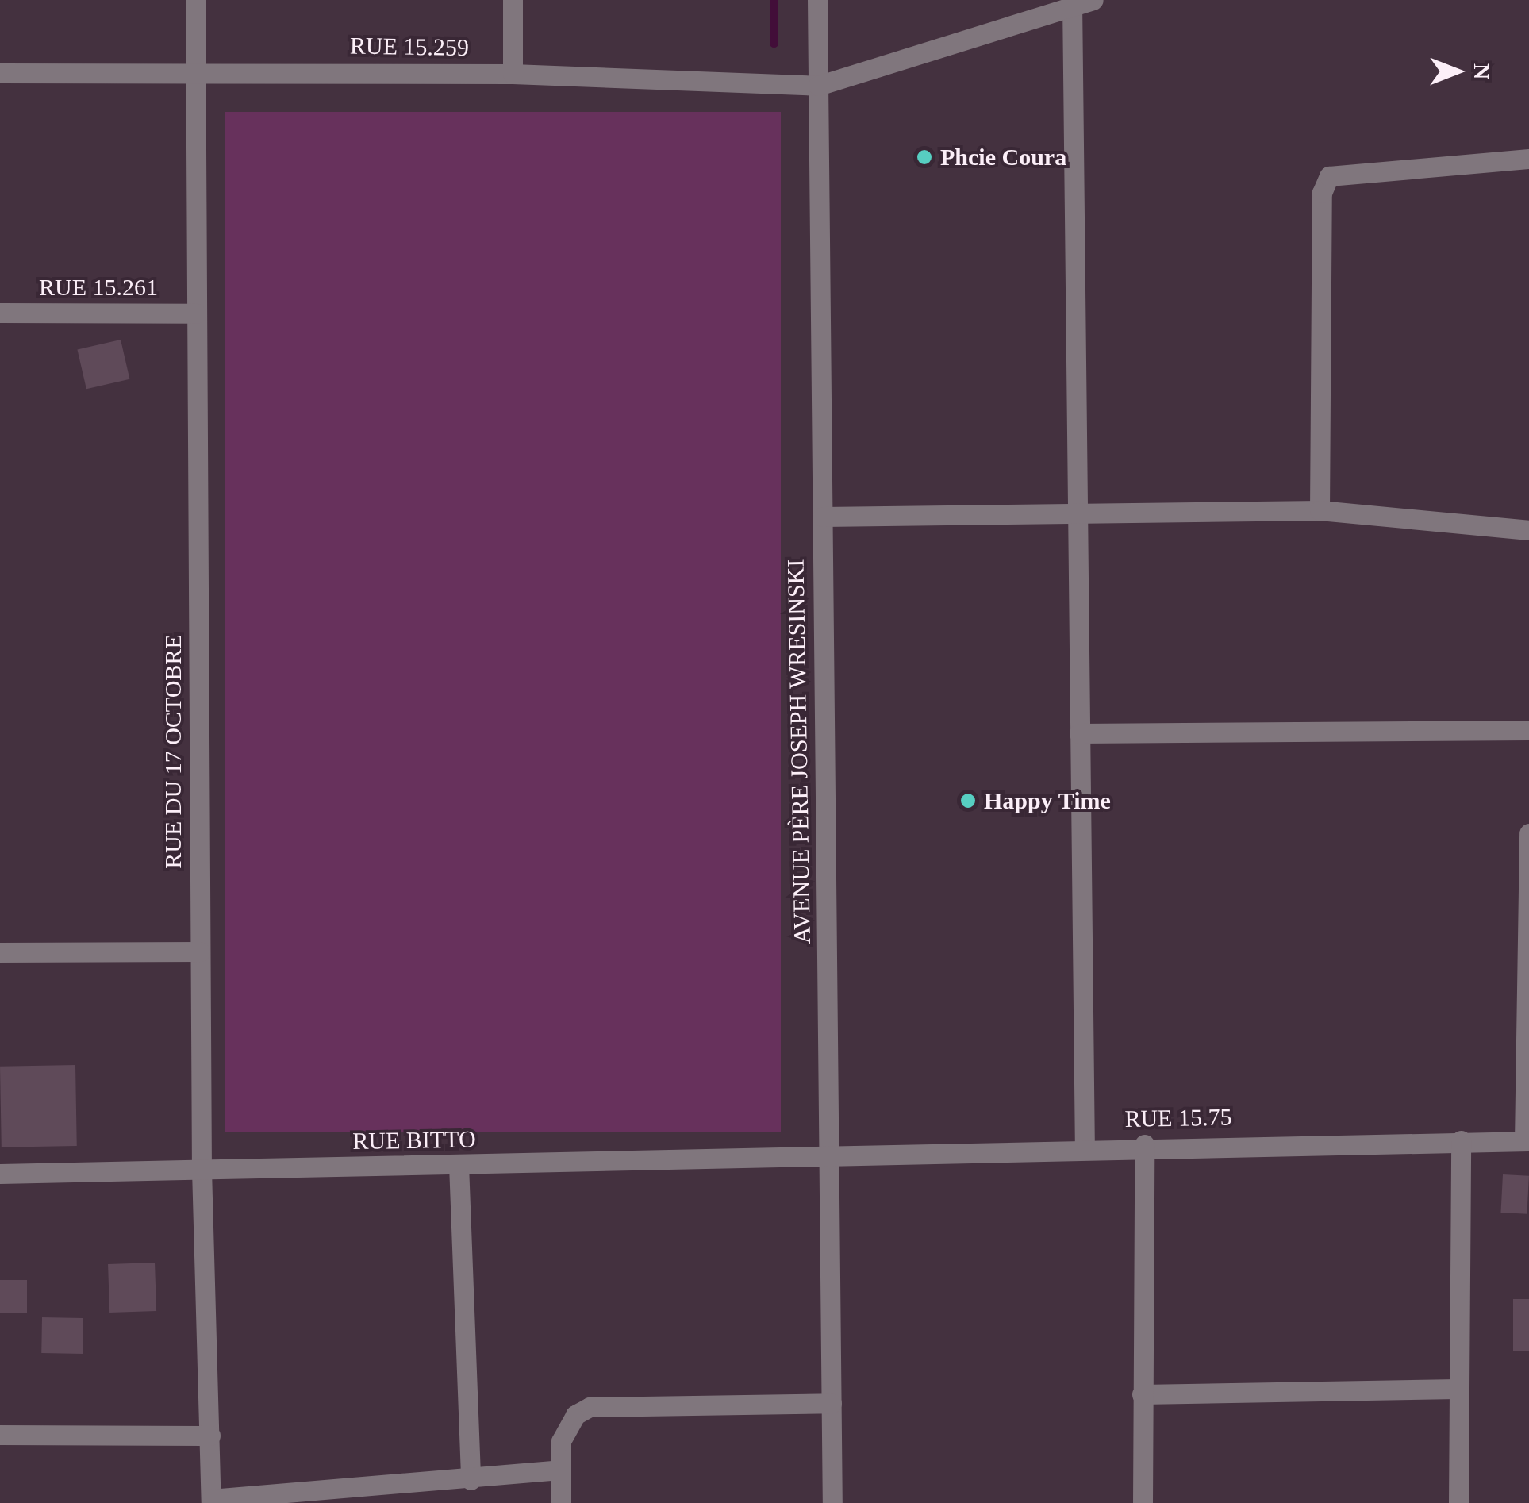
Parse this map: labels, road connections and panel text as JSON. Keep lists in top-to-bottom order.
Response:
{
  "streets": {
    "street": [
      "RUE 15.259",
      "RUE 15.261",
      "RUE DU 17 OCTOBRE",
      "AVENUE PÈRE JOSEPH WRESINSKI",
      "RUE 15.75",
      "RUE BITTO"
    ]
  },
  "crossings": [
    ["RUE 15.259", "RUE DU 17 OCTOBRE"],
    ["RUE 15.259", "AVENUE PÈRE JOSEPH WRESINSKI"],
    ["RUE 15.261", "RUE DU 17 OCTOBRE"],
    ["RUE DU 17 OCTOBRE", "RUE BITTO"],
    ["AVENUE PÈRE JOSEPH WRESINSKI", "RUE 15.75"],
    ["AVENUE PÈRE JOSEPH WRESINSKI", "RUE BITTO"],
    ["RUE 15.75", "RUE BITTO"]
  ],
  "places": ["Phcie Coura", "Happy Time"],
  "north": "right"
}
